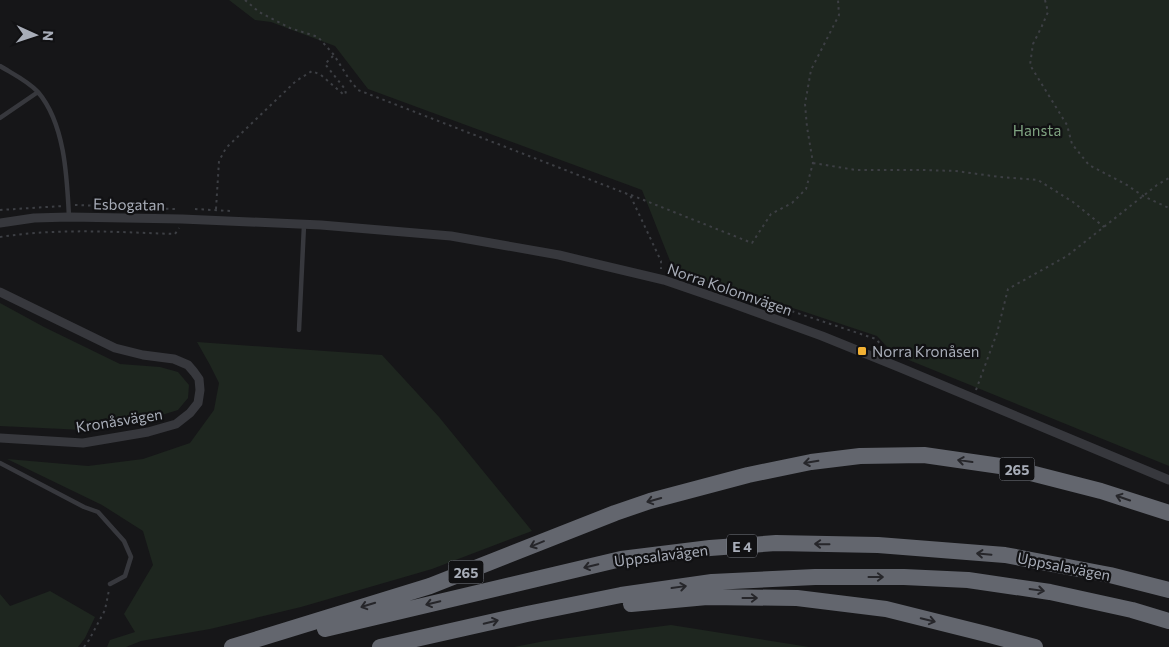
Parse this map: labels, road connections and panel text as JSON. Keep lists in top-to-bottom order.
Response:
{
  "streets": {
    "highway": ["265", "E 4", "Uppsalavägen"],
    "street": ["Esbogatan", "Norra Kolonnvägen", "Kronåsvägen"]
  },
  "crossings": [
    ["Esbogatan", "Norra Kolonnvägen"]
  ],
  "parks": ["Hansta"],
  "places": {
    "transit": ["Norra Kronåsen"]
  },
  "north": "right"
}
